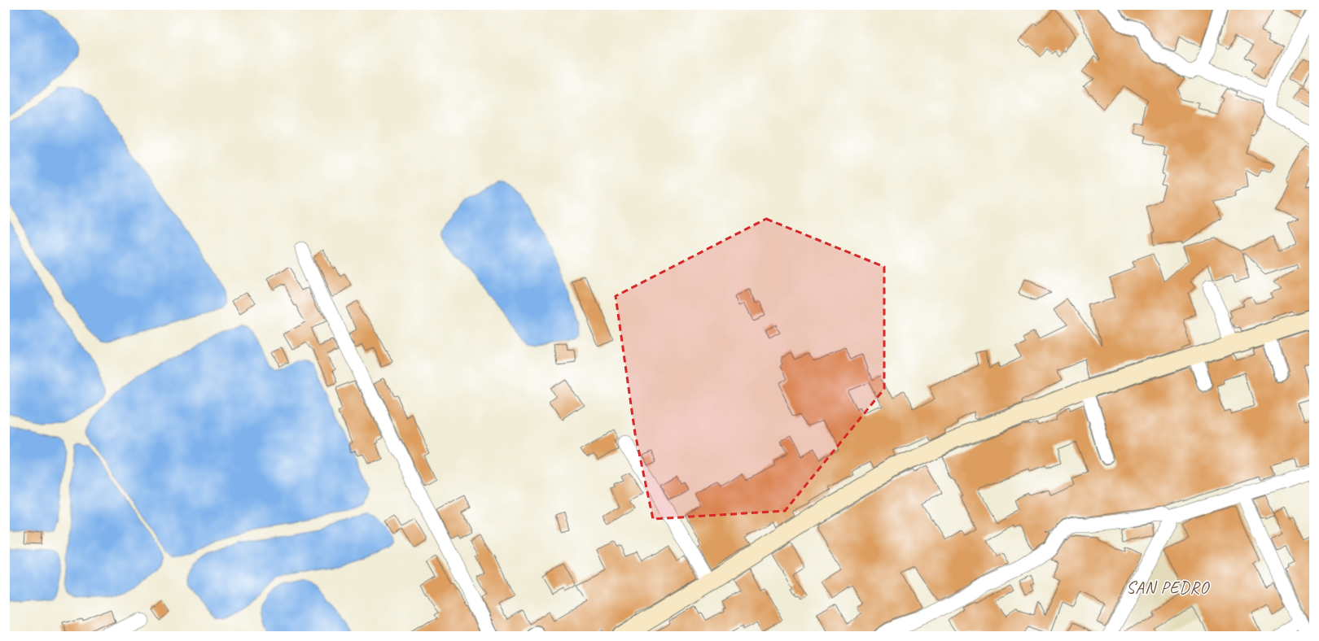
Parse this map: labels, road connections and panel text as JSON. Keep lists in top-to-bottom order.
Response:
{
  "districts": ["SAN PEDRO"]
}
